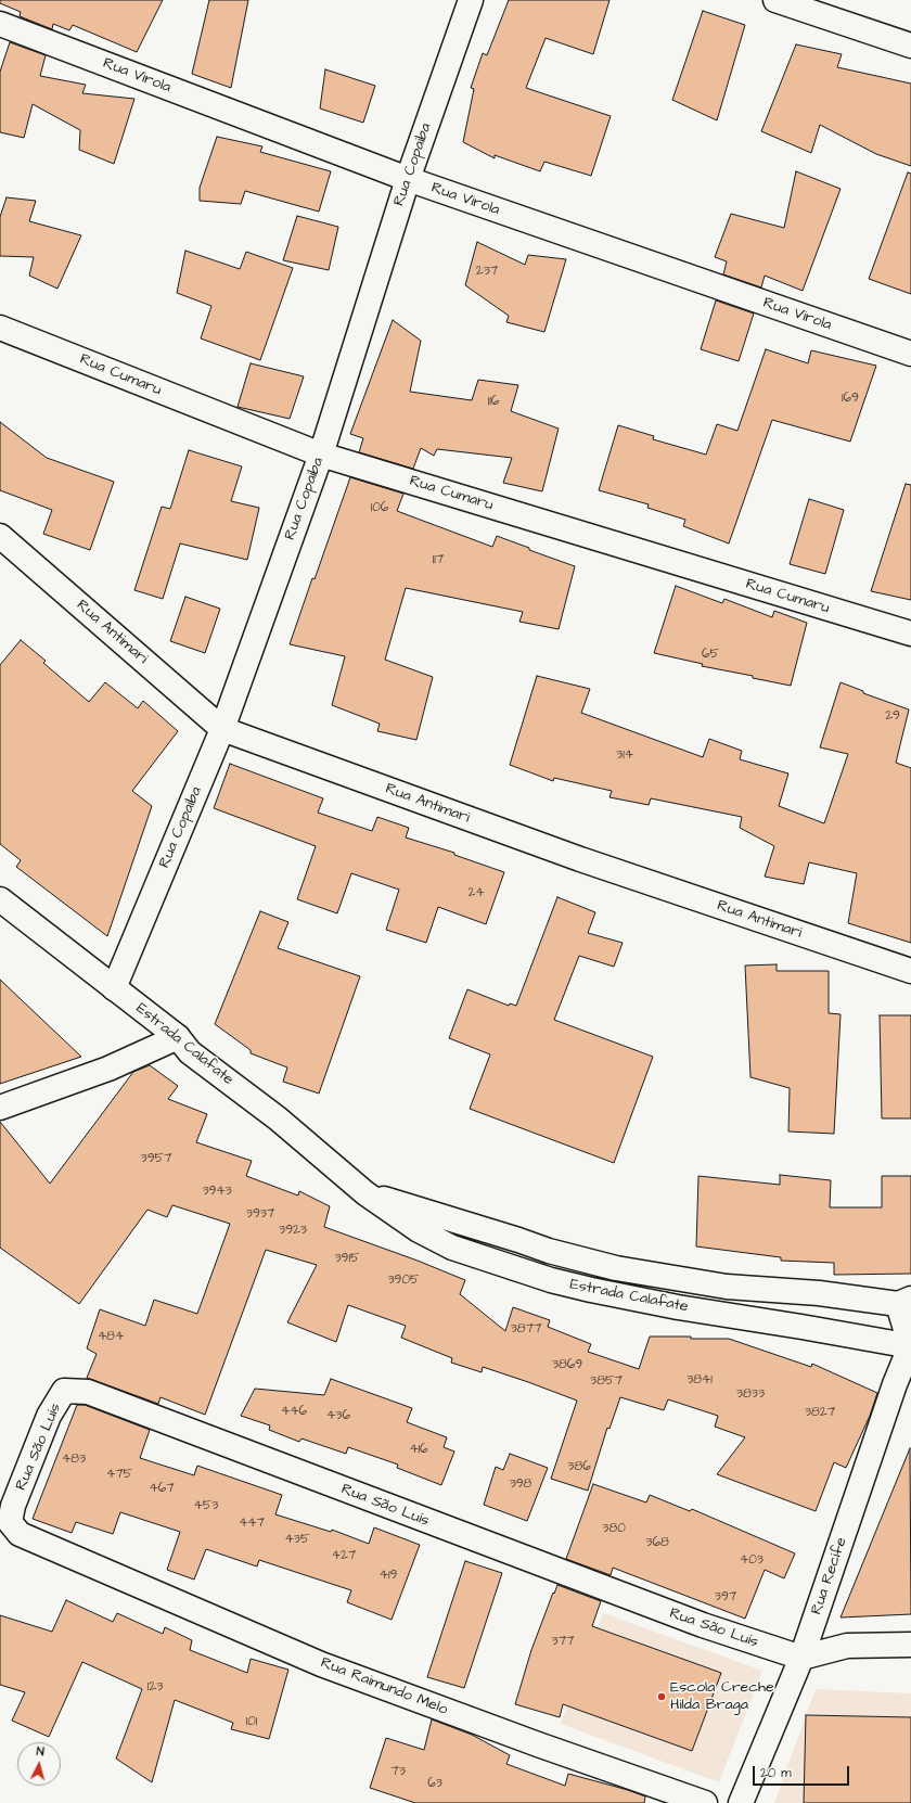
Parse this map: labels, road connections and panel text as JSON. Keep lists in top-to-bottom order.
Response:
{
  "streets": {
    "street": [
      "Rua Virola",
      "Rua Copaiba",
      "Rua Cumaru",
      "Rua Antimari",
      "Estrada Calafate",
      "Rua São Luís",
      "Rua Recife",
      "Rua Raimundo Melo"
    ]
  },
  "crossings": [
    ["Rua Virola", "Rua Copaiba"],
    ["Rua Copaiba", "Rua Cumaru"],
    ["Rua Copaiba", "Rua Antimari"],
    ["Rua Copaiba", "Estrada Calafate"],
    ["Estrada Calafate", "Rua Recife"],
    ["Rua São Luís", "Rua Recife"],
    ["Rua São Luís", "Rua Raimundo Melo"]
  ],
  "places": ["Escola Creche Hilda Braga"],
  "house_numbers": [
    "237",
    "169",
    "116",
    "106",
    "117",
    "65",
    "29",
    "314",
    "24",
    "3957",
    "3943",
    "3937",
    "3923",
    "3915",
    "3905",
    "3877",
    "484",
    "3869",
    "3841",
    "3857",
    "3833",
    "446",
    "3827",
    "436",
    "416",
    "483",
    "386",
    "475",
    "398",
    "467",
    "453",
    "447",
    "380",
    "435",
    "368",
    "427",
    "403",
    "419",
    "397",
    "377",
    "123",
    "101",
    "73",
    "63"
  ],
  "scale_bar": "20 m",
  "north": "top"
}
